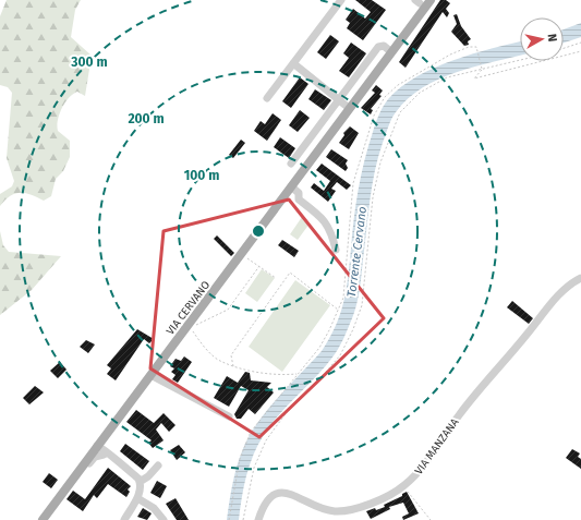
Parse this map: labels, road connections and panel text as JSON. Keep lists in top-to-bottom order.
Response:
{
  "streets": {
    "main road": ["VIA CERVANO"],
    "street": ["VIA MANZANA"]
  },
  "water": ["Torrente Cervano"],
  "north": "right",
  "rings": ["300 m", "200 m", "100 m"]
}
